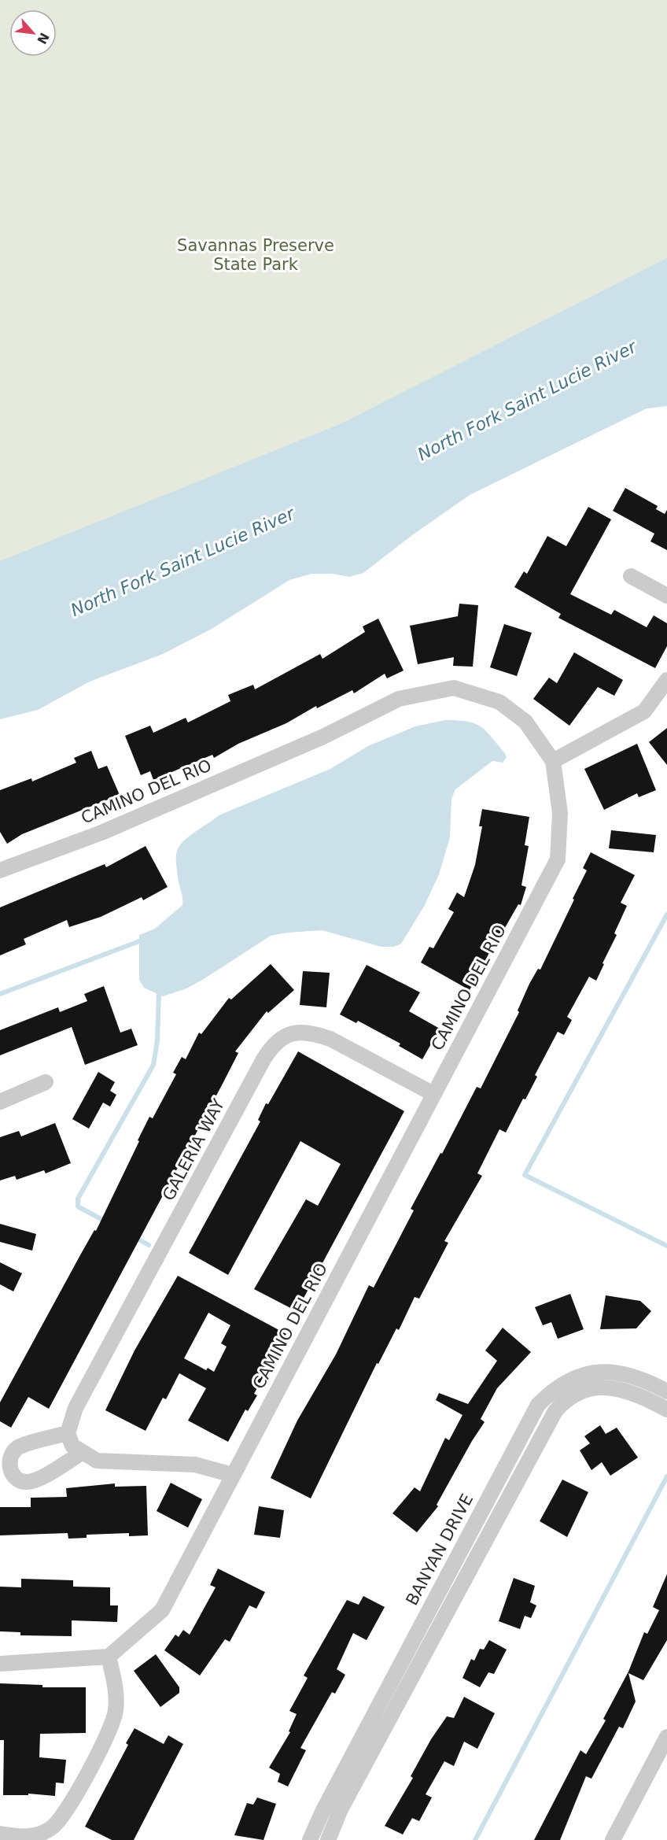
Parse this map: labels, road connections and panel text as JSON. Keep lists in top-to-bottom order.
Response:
{
  "streets": {
    "street": ["CAMINO DEL RIO", "GALERIA WAY", "BANYAN DRIVE"]
  },
  "crossings": [
    ["CAMINO DEL RIO", "GALERIA WAY"]
  ],
  "water": ["North Fork Saint Lucie River"],
  "parks": ["Savannas Preserve State Park"],
  "north": "bottom right"
}
